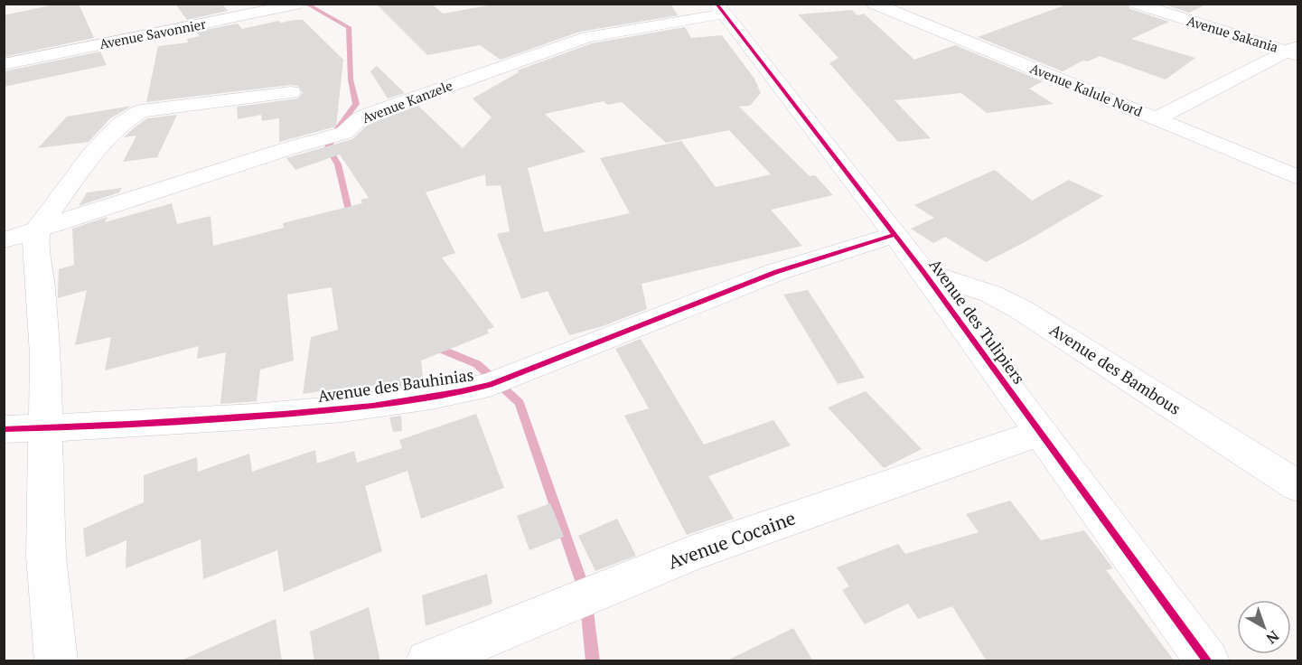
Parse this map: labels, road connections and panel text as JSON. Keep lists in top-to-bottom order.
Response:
{
  "streets": {
    "street": [
      "Avenue Savonnier",
      "Avenue Sakania",
      "Avenue Kalule Nord",
      "Avenue Kanzele",
      "Avenue des Tulipiers",
      "Avenue des Bambous",
      "Avenue des Bauhinias",
      "Avenue Cocaine"
    ]
  },
  "crossings": [
    ["Avenue Kanzele", "Avenue des Tulipiers"],
    ["Avenue des Tulipiers", "Avenue des Bambous"],
    ["Avenue des Tulipiers", "Avenue des Bauhinias"],
    ["Avenue des Tulipiers", "Avenue Cocaine"]
  ],
  "north": "bottom right"
}
